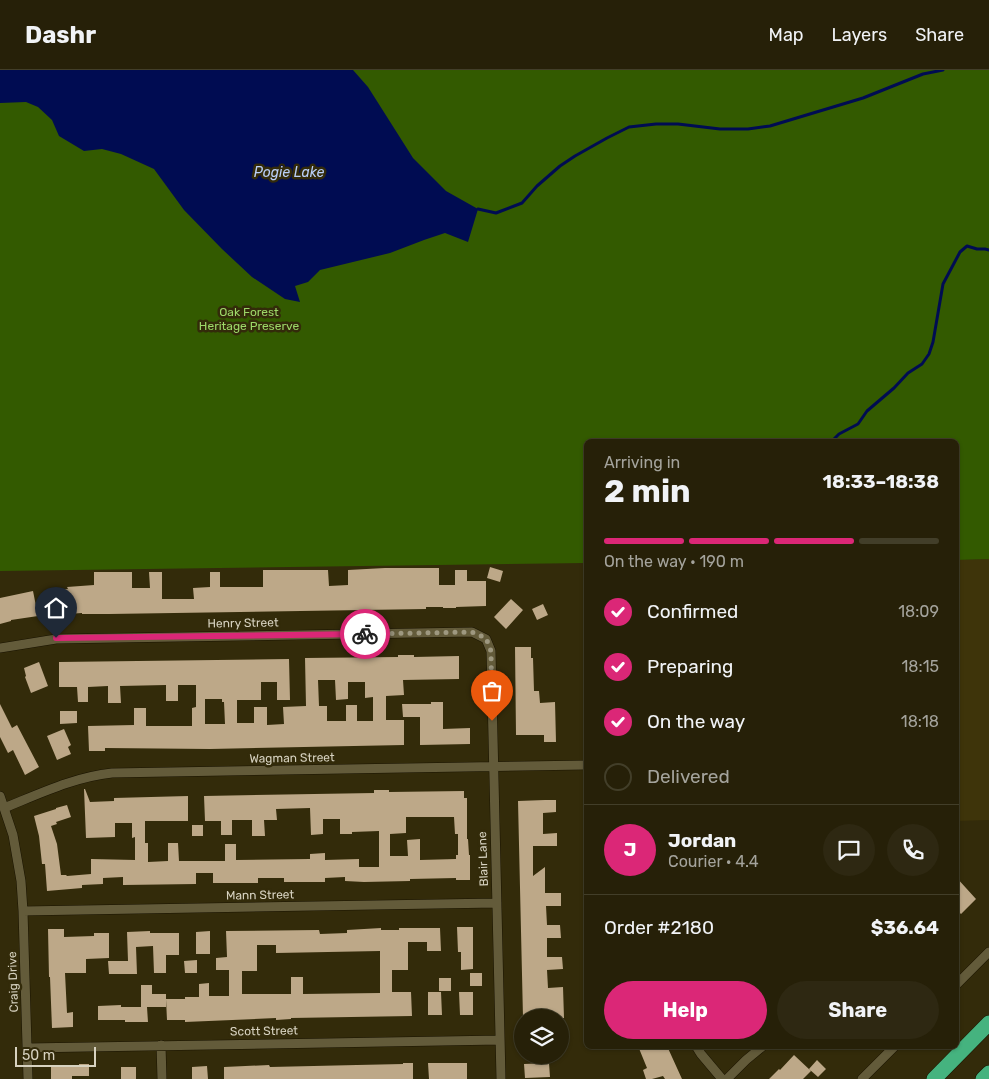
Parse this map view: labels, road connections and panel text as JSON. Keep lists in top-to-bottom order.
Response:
{
  "streets": {
    "street": [
      "Henry Street",
      "Wagman Street",
      "Blair Lane",
      "Mann Street",
      "Craig Drive",
      "Scott Street"
    ]
  },
  "crossings": [
    ["Henry Street", "Blair Lane"],
    ["Wagman Street", "Blair Lane"],
    ["Wagman Street", "Craig Drive"],
    ["Blair Lane", "Mann Street"],
    ["Blair Lane", "Scott Street"],
    ["Mann Street", "Craig Drive"],
    ["Craig Drive", "Scott Street"]
  ],
  "water": ["Pogie Lake"],
  "parks": ["Oak Forest Heritage Preserve"],
  "scale_bar": "50 m",
  "page": {
    "header": "Dashr",
    "nav": ["Map", "Layers", "Share"],
    "heading": ["2 min", "Arriving in", "18:33–18:38"],
    "panel": [
      "Jordan",
      "Courier · 4.4",
      "Order #2180",
      "$36.64"
    ],
    "bar": "On the way · 190 m",
    "list": [
      ["Confirmed", "18:09"],
      ["Preparing", "18:15"],
      ["On the way", "18:18"],
      "Delivered"
    ],
    "round": "J",
    "buttons": ["Help", "Share"],
    "scale": "50 m"
  }
}
